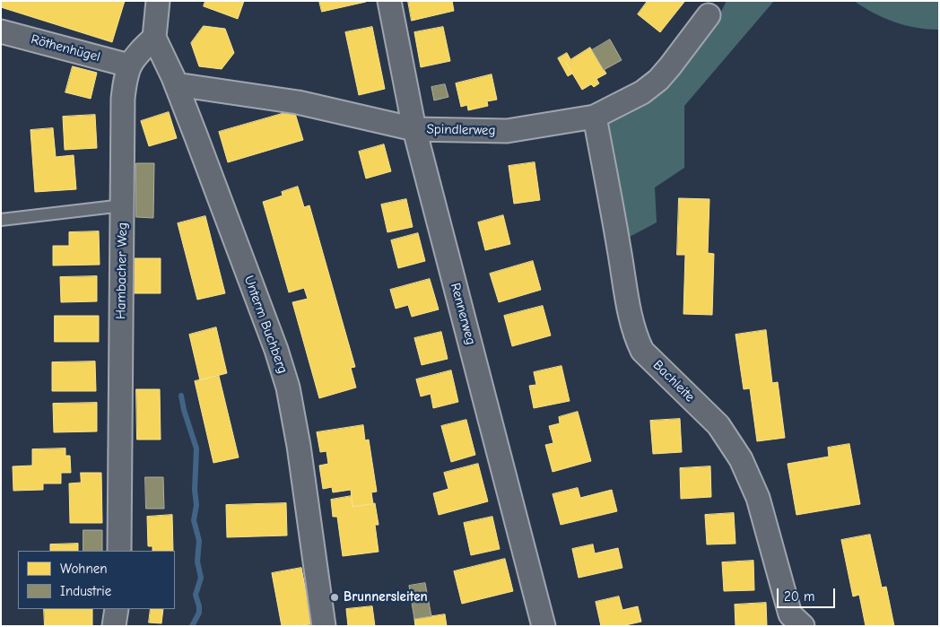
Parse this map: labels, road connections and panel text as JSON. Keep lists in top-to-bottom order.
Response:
{
  "streets": {
    "street": [
      "Röthenhügel",
      "Spindlerweg",
      "Hambacher Weg",
      "Rennerweg",
      "Unterm Buchberg",
      "Bachleite"
    ]
  },
  "crossings": [
    ["Röthenhügel", "Hambacher Weg"],
    ["Spindlerweg", "Rennerweg"],
    ["Spindlerweg", "Unterm Buchberg"],
    ["Spindlerweg", "Bachleite"],
    ["Hambacher Weg", "Unterm Buchberg"]
  ],
  "places": ["Brunnersleiten"],
  "legend": ["Wohnen", "Industrie"],
  "scale_bar": "20 m"
}
